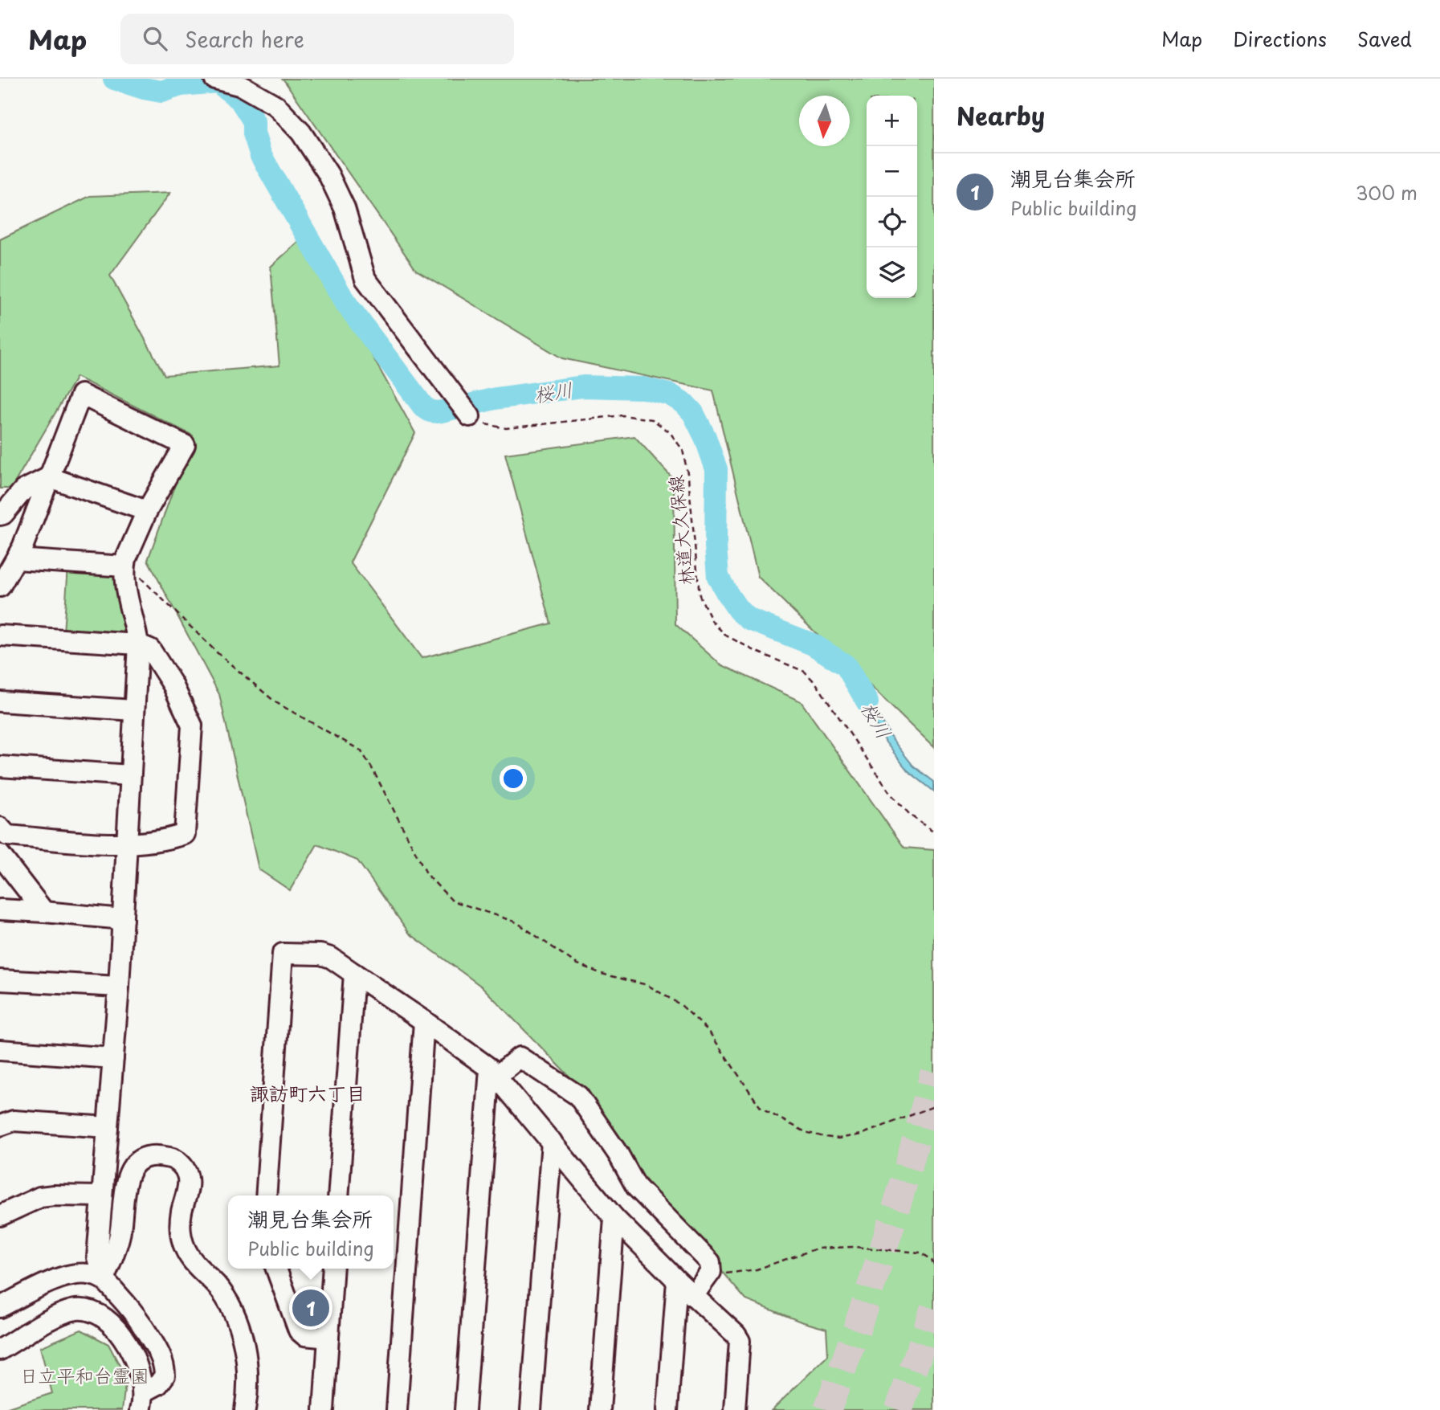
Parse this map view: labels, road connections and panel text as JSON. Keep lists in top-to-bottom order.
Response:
{
  "streets": {
    "path": ["林道大久保線"]
  },
  "districts": ["諏訪町六丁目"],
  "water": ["桜川"],
  "parks": ["日立平和台霊園"],
  "north": "bottom",
  "page": {
    "header": "Map",
    "search": "Search here",
    "nav": ["Map", "Directions", "Saved"],
    "heading": "Nearby",
    "map_buttons": ["+", "−"],
    "list": [
      {
        "mark": "1",
        "name": "潮見台集会所",
        "note": "Public building",
        "value": "300 m"
      }
    ],
    "popup": ["潮見台集会所", "Public building"],
    "pins": "1"
  }
}
